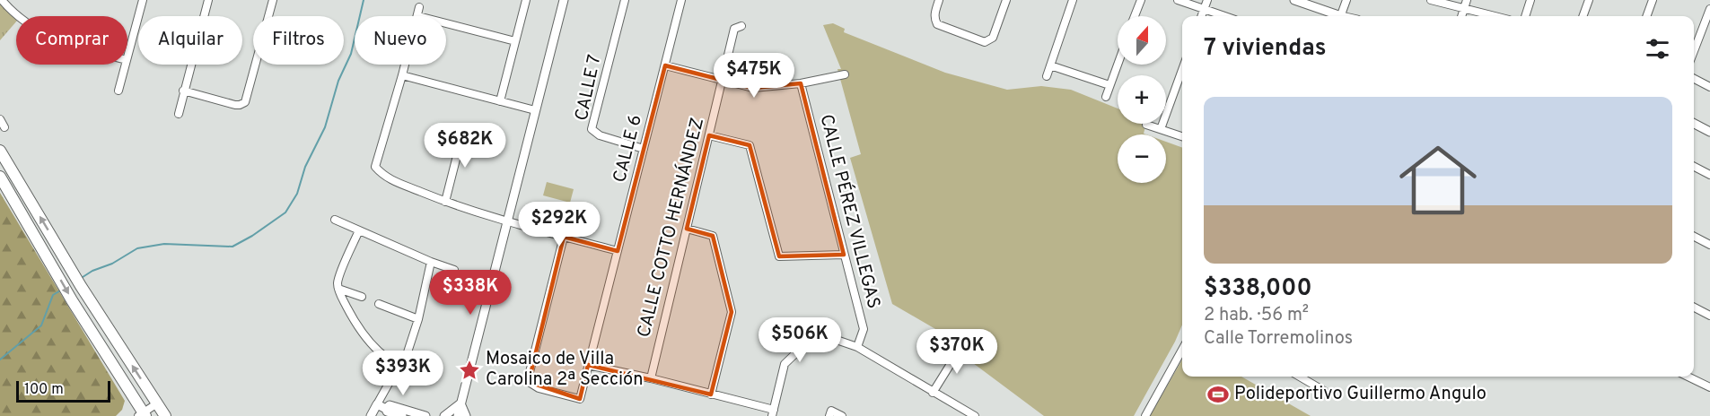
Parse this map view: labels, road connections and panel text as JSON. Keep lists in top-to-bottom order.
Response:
{
  "streets": {
    "street": [
      "CALLE 7",
      "CALLE 6",
      "CALLE PÉREZ VILLEGAS",
      "CALLE COTTO HERNÁNDEZ"
    ]
  },
  "crossings": [
    ["CALLE 7", "CALLE 6"]
  ],
  "places": {
    "place": ["Mosaico de Villa Carolina 2ª Sección"],
    "sports": ["Polideportivo Guillermo Angulo"]
  },
  "scale_bar": "100 m",
  "north": "top",
  "page": {
    "map_buttons": ["+", "−"],
    "chip": [
      "Comprar",
      "Alquilar",
      "Filtros",
      "Nuevo"
    ],
    "heading": "7 viviendas",
    "price": [
      "$475K",
      "$682K",
      "$292K",
      "$338K",
      "$506K",
      "$370K",
      "$393K"
    ],
    "list": [
      {
        "name": "$338,000",
        "note": "2 hab. · 56 m² · Calle Torremolinos"
      }
    ],
    "scale": "100 m"
  }
}
